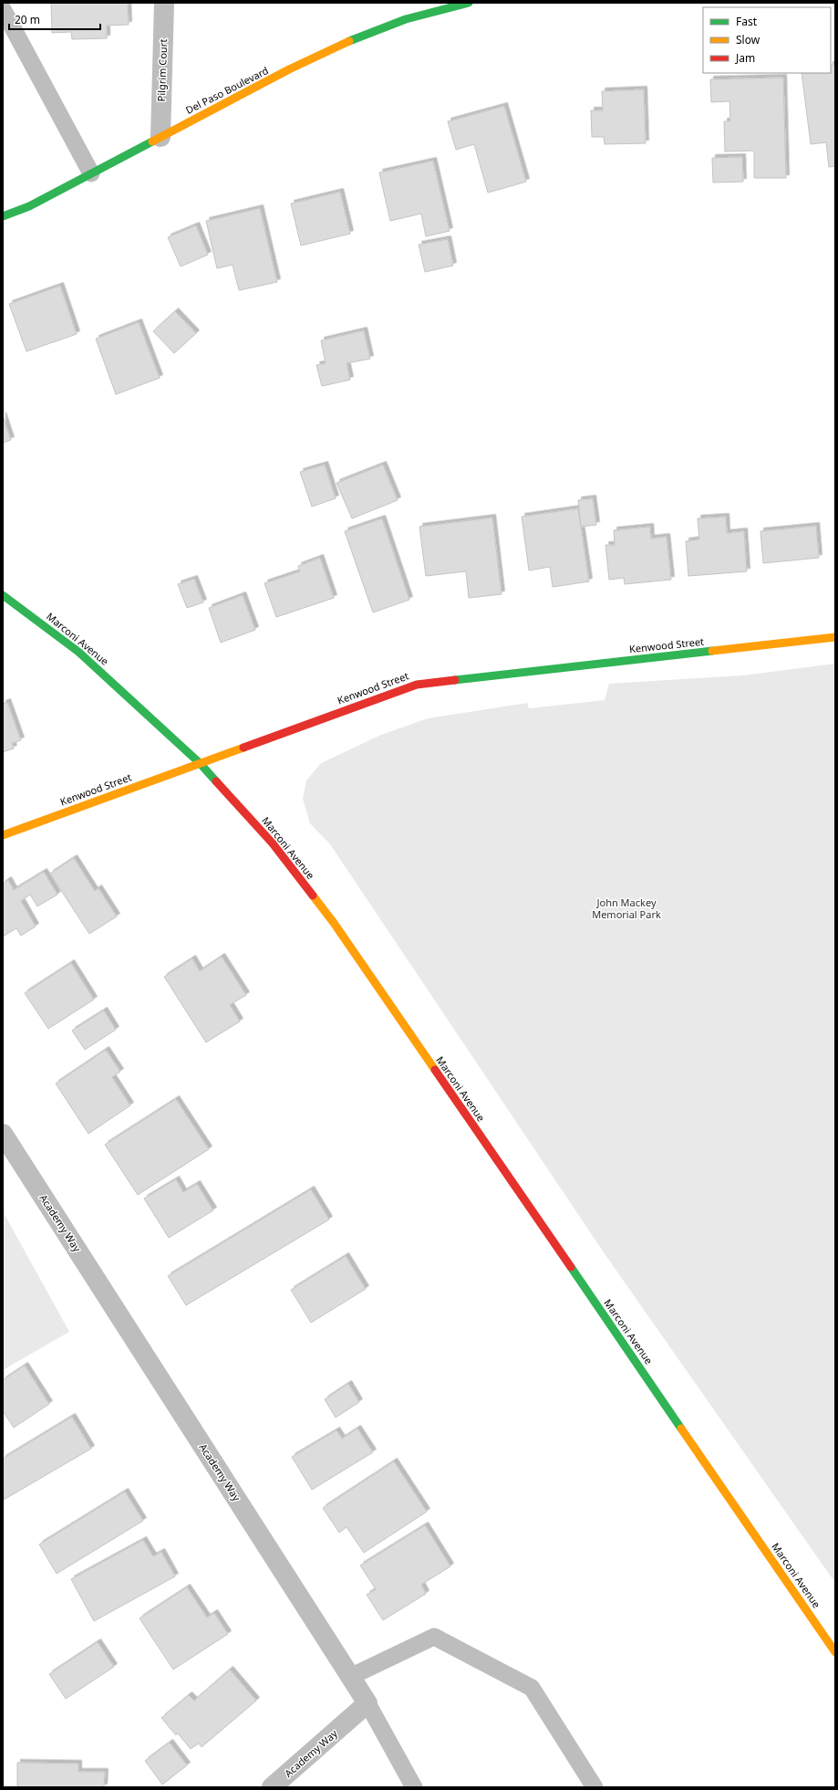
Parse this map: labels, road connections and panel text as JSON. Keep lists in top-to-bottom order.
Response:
{
  "streets": {
    "street": [
      "Pilgrim Court",
      "Del Paso Boulevard",
      "Marconi Avenue",
      "Kenwood Street",
      "Academy Way"
    ]
  },
  "crossings": [
    ["Pilgrim Court", "Del Paso Boulevard"],
    ["Marconi Avenue", "Kenwood Street"]
  ],
  "parks": ["John Mackey Memorial Park"],
  "legend": ["Fast", "Slow", "Jam"],
  "scale_bar": "20 m"
}
